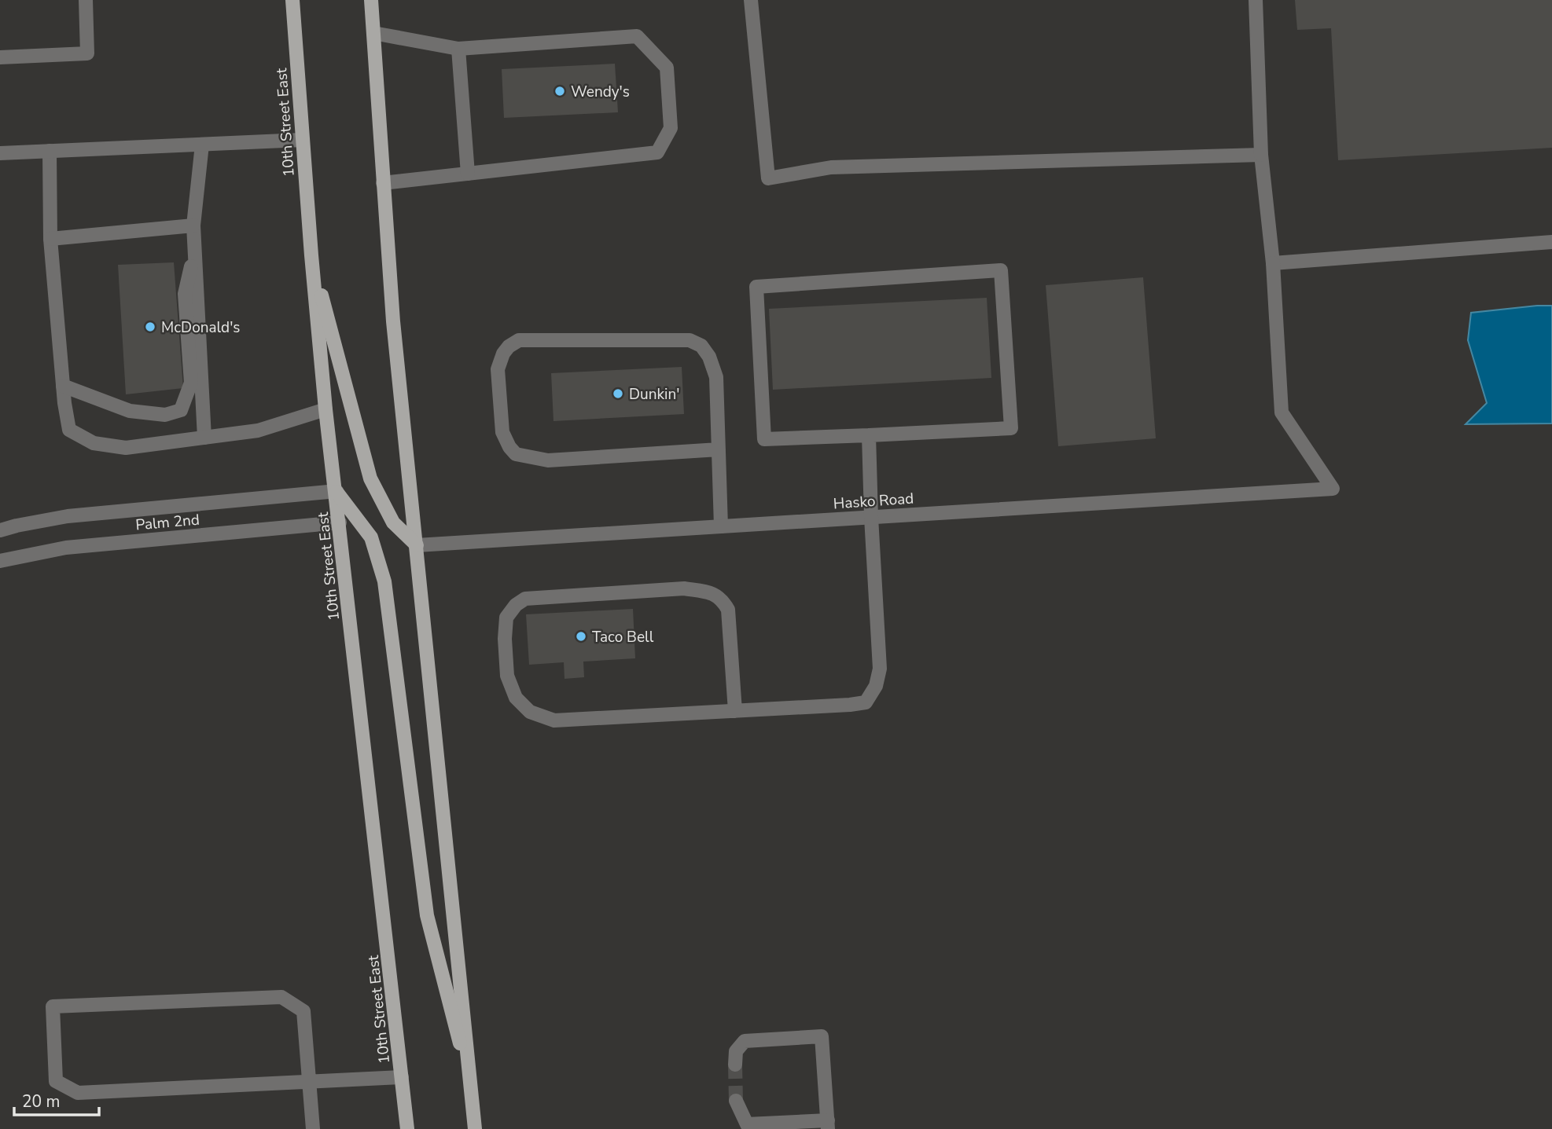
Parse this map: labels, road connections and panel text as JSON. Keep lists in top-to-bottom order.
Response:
{
  "streets": {
    "main road": ["10th Street East"],
    "street": ["Hasko Road", "Palm 2nd"]
  },
  "crossings": [
    ["10th Street East", "Palm 2nd"]
  ],
  "places": [
    "Wendy's",
    "McDonald's",
    "Dunkin'",
    "Taco Bell"
  ],
  "scale_bar": "20 m"
}
